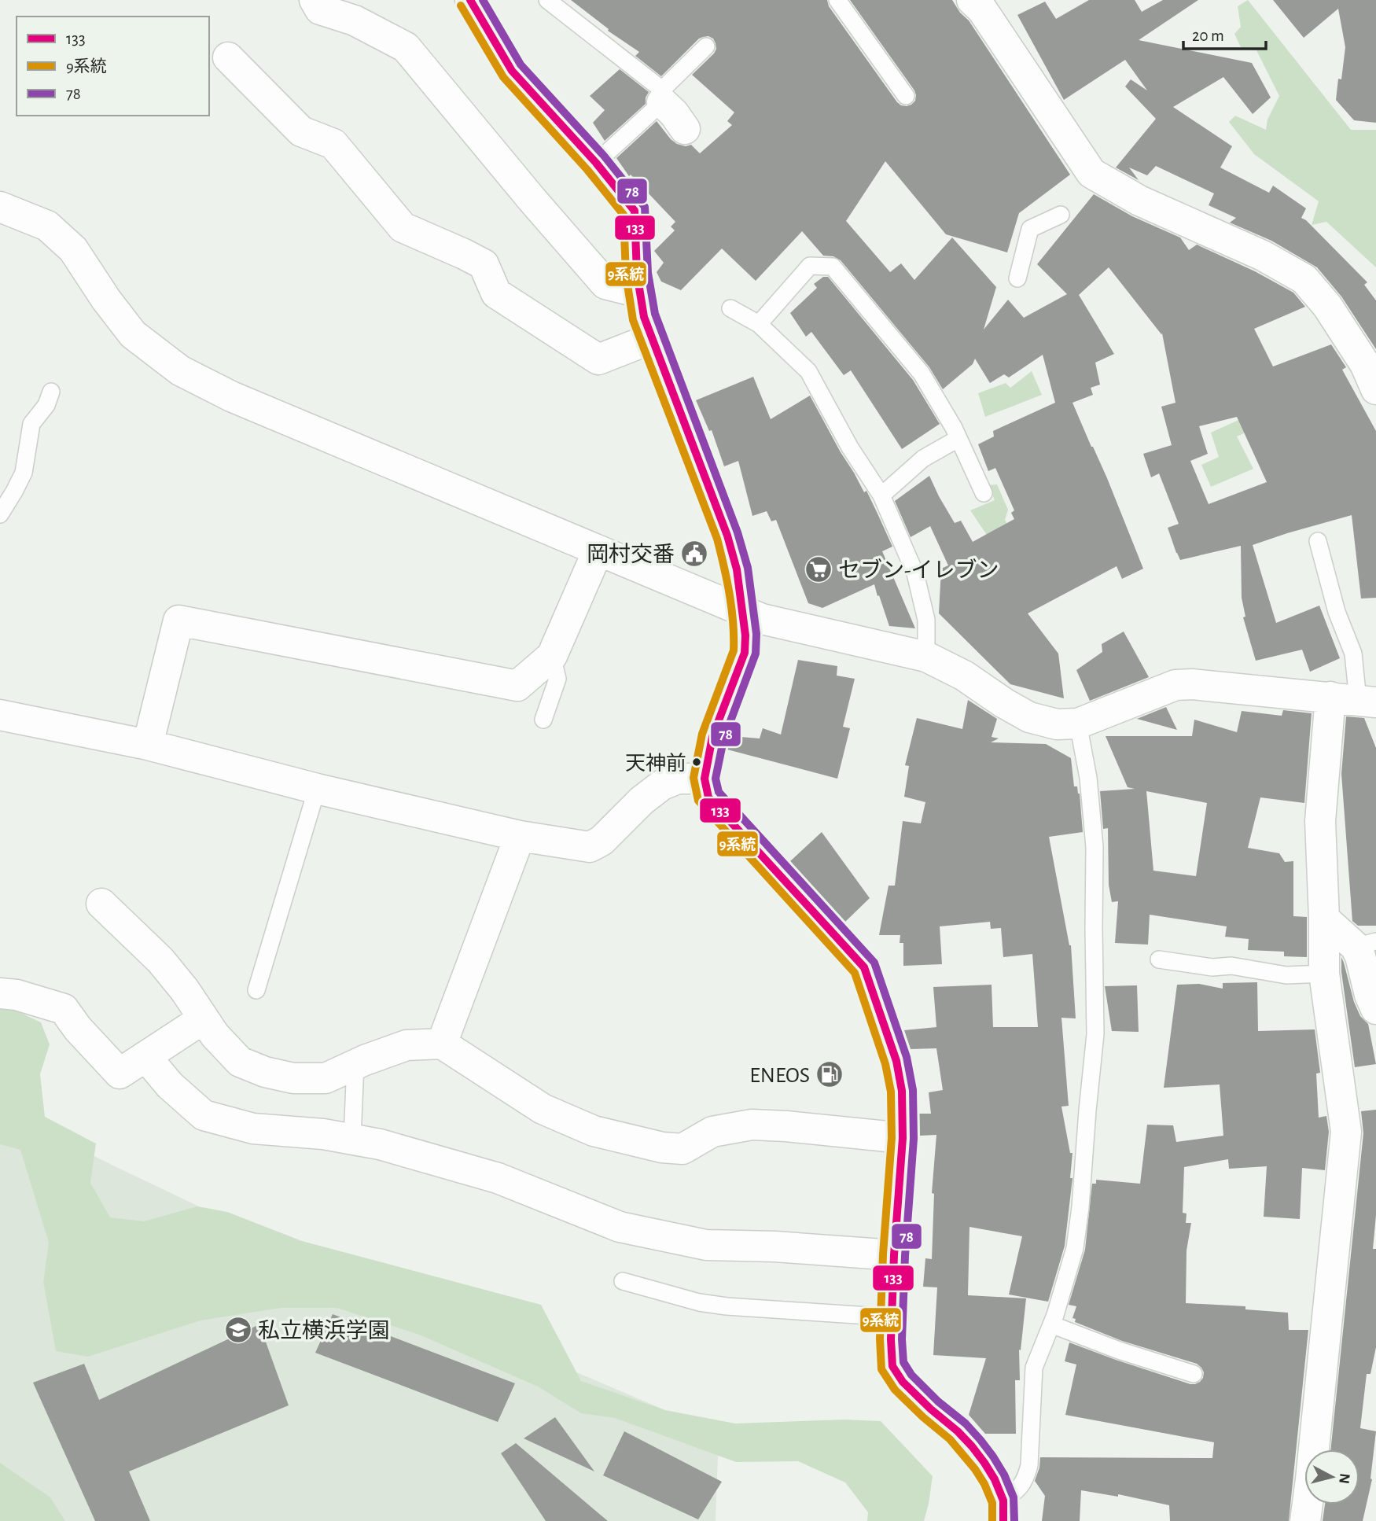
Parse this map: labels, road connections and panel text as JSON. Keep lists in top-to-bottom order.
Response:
{
  "places": {
    "public building": ["岡村交番"],
    "supermarket": ["セブン-イレブン"],
    "other": ["天神前"],
    "fuel station": ["ENEOS"],
    "school or university": ["私立横浜学園"]
  },
  "lines": ["transit line 133", "transit line 78", "transit line 9系統"],
  "legend": ["133", "9系統", "78"],
  "scale_bar": "20 m",
  "north": "right"
}
